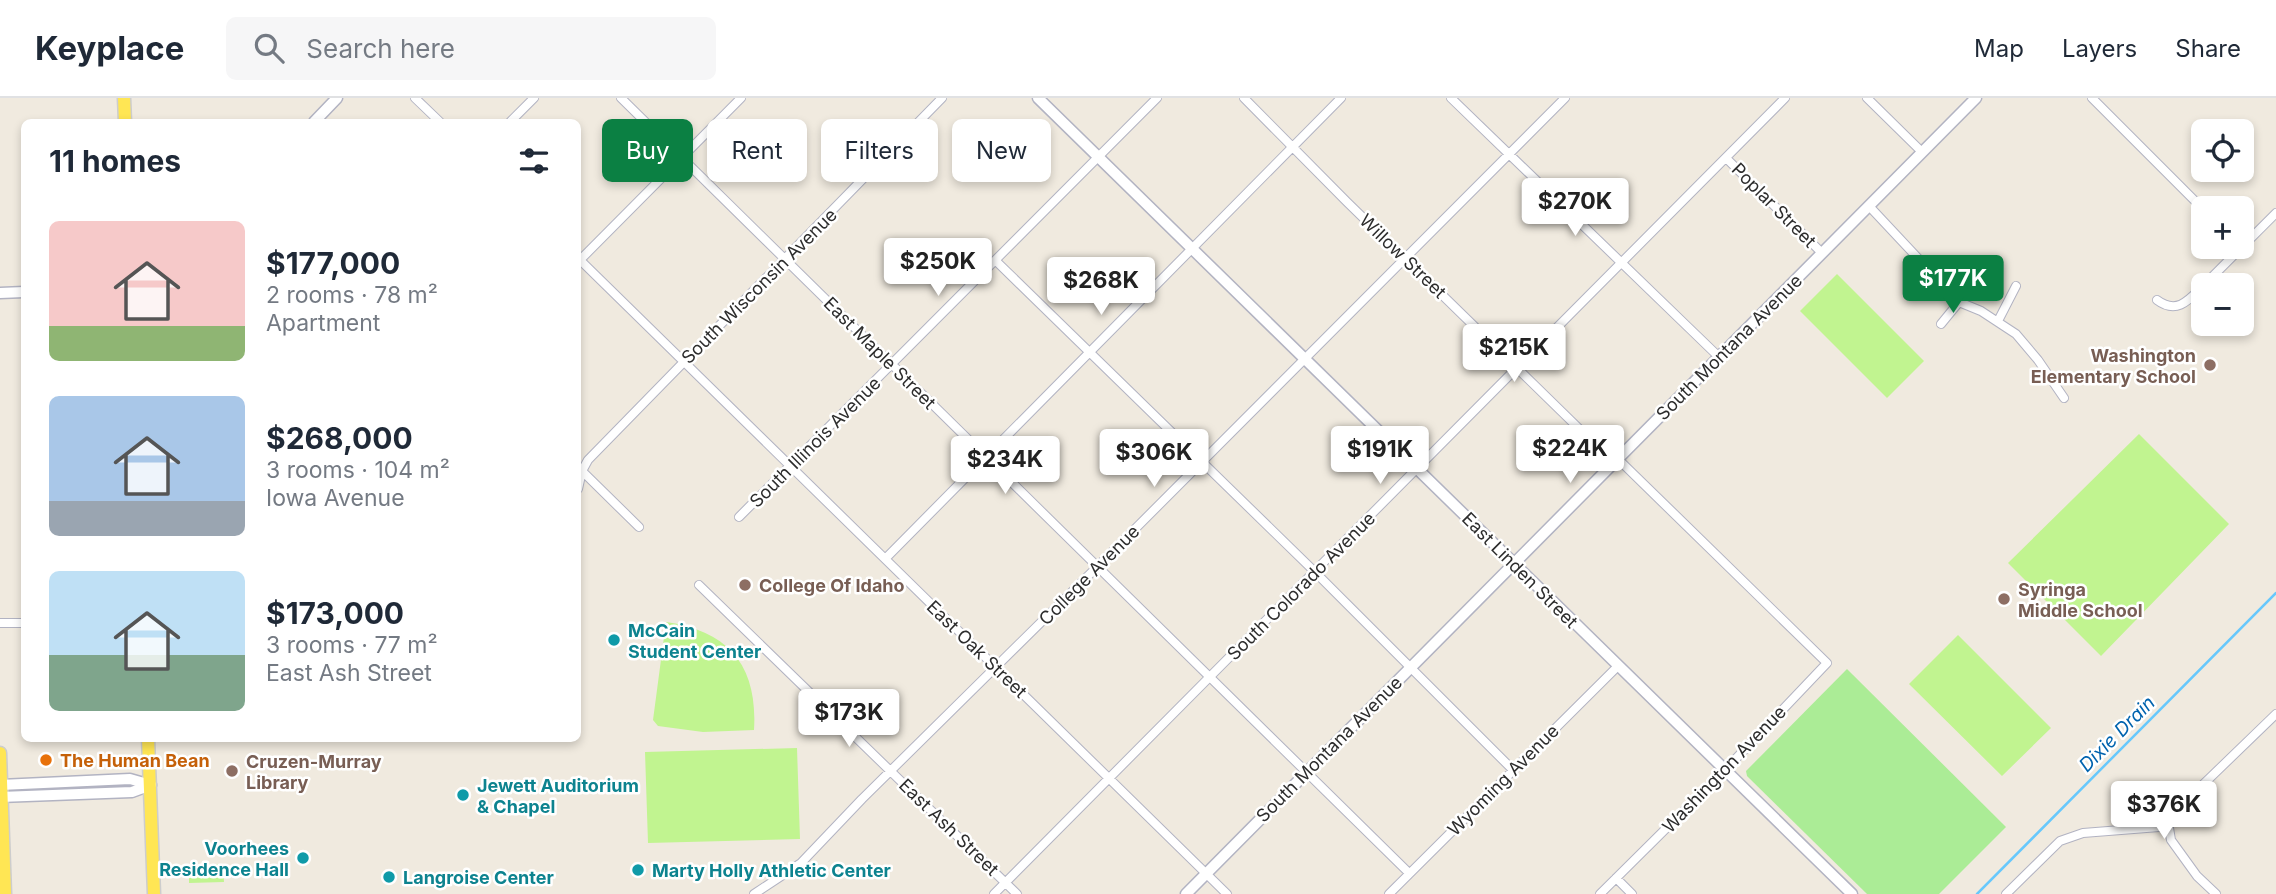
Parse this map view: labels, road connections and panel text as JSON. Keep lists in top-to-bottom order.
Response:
{
  "streets": {
    "main road": ["South Montana Avenue", "East Linden Street"],
    "street": [
      "Poplar Street",
      "Willow Street",
      "South Wisconsin Avenue",
      "East Maple Street",
      "South Illinois Avenue",
      "College Avenue",
      "South Colorado Avenue",
      "East Oak Street",
      "Washington Avenue",
      "Wyoming Avenue",
      "East Ash Street"
    ]
  },
  "crossings": [
    ["Poplar Street", "South Montana Avenue"],
    ["Poplar Street", "South Colorado Avenue"],
    ["Willow Street", "South Montana Avenue"],
    ["Willow Street", "College Avenue"],
    ["Willow Street", "South Colorado Avenue"],
    ["Willow Street", "Washington Avenue"],
    ["South Wisconsin Avenue", "East Maple Street"],
    ["South Wisconsin Avenue", "East Oak Street"],
    ["South Montana Avenue", "East Maple Street"],
    ["South Montana Avenue", "East Linden Street"],
    ["South Montana Avenue", "East Oak Street"],
    ["East Maple Street", "South Illinois Avenue"],
    ["East Maple Street", "College Avenue"],
    ["East Maple Street", "South Colorado Avenue"],
    ["East Maple Street", "Wyoming Avenue"],
    ["South Illinois Avenue", "East Linden Street"],
    ["South Illinois Avenue", "East Oak Street"],
    ["East Linden Street", "College Avenue"],
    ["East Linden Street", "South Colorado Avenue"],
    ["East Linden Street", "Washington Avenue"],
    ["East Linden Street", "Wyoming Avenue"],
    ["College Avenue", "East Oak Street"],
    ["College Avenue", "East Ash Street"],
    ["South Colorado Avenue", "East Oak Street"],
    ["South Colorado Avenue", "East Ash Street"]
  ],
  "water": ["Dixie Drain"],
  "places": [
    "Washington Elementary School",
    "College Of Idaho",
    "Syringa Middle School",
    "McCain Student Center",
    "The Human Bean",
    "Cruzen-Murray Library",
    "Jewett Auditorium & Chapel",
    "Voorhees Residence Hall",
    "Marty Holly Athletic Center",
    "Langroise Center"
  ],
  "page": {
    "header": "Keyplace",
    "search": "Search here",
    "nav": ["Map", "Layers", "Share"],
    "map_buttons": ["+", "−"],
    "chip": [
      "Buy",
      "Rent",
      "Filters",
      "New"
    ],
    "heading": "11 homes",
    "price": [
      "$270K",
      "$250K",
      "$177K",
      "$268K",
      "$215K",
      "$224K",
      "$191K",
      "$306K",
      "$234K",
      "$173K",
      "$376K"
    ],
    "list": [
      {
        "name": "$177,000",
        "note": "2 rooms · 78 m² · Apartment"
      },
      {
        "name": "$268,000",
        "note": "3 rooms · 104 m² · Iowa Avenue"
      },
      {
        "name": "$173,000",
        "note": "3 rooms · 77 m² · East Ash Street"
      }
    ]
  }
}
